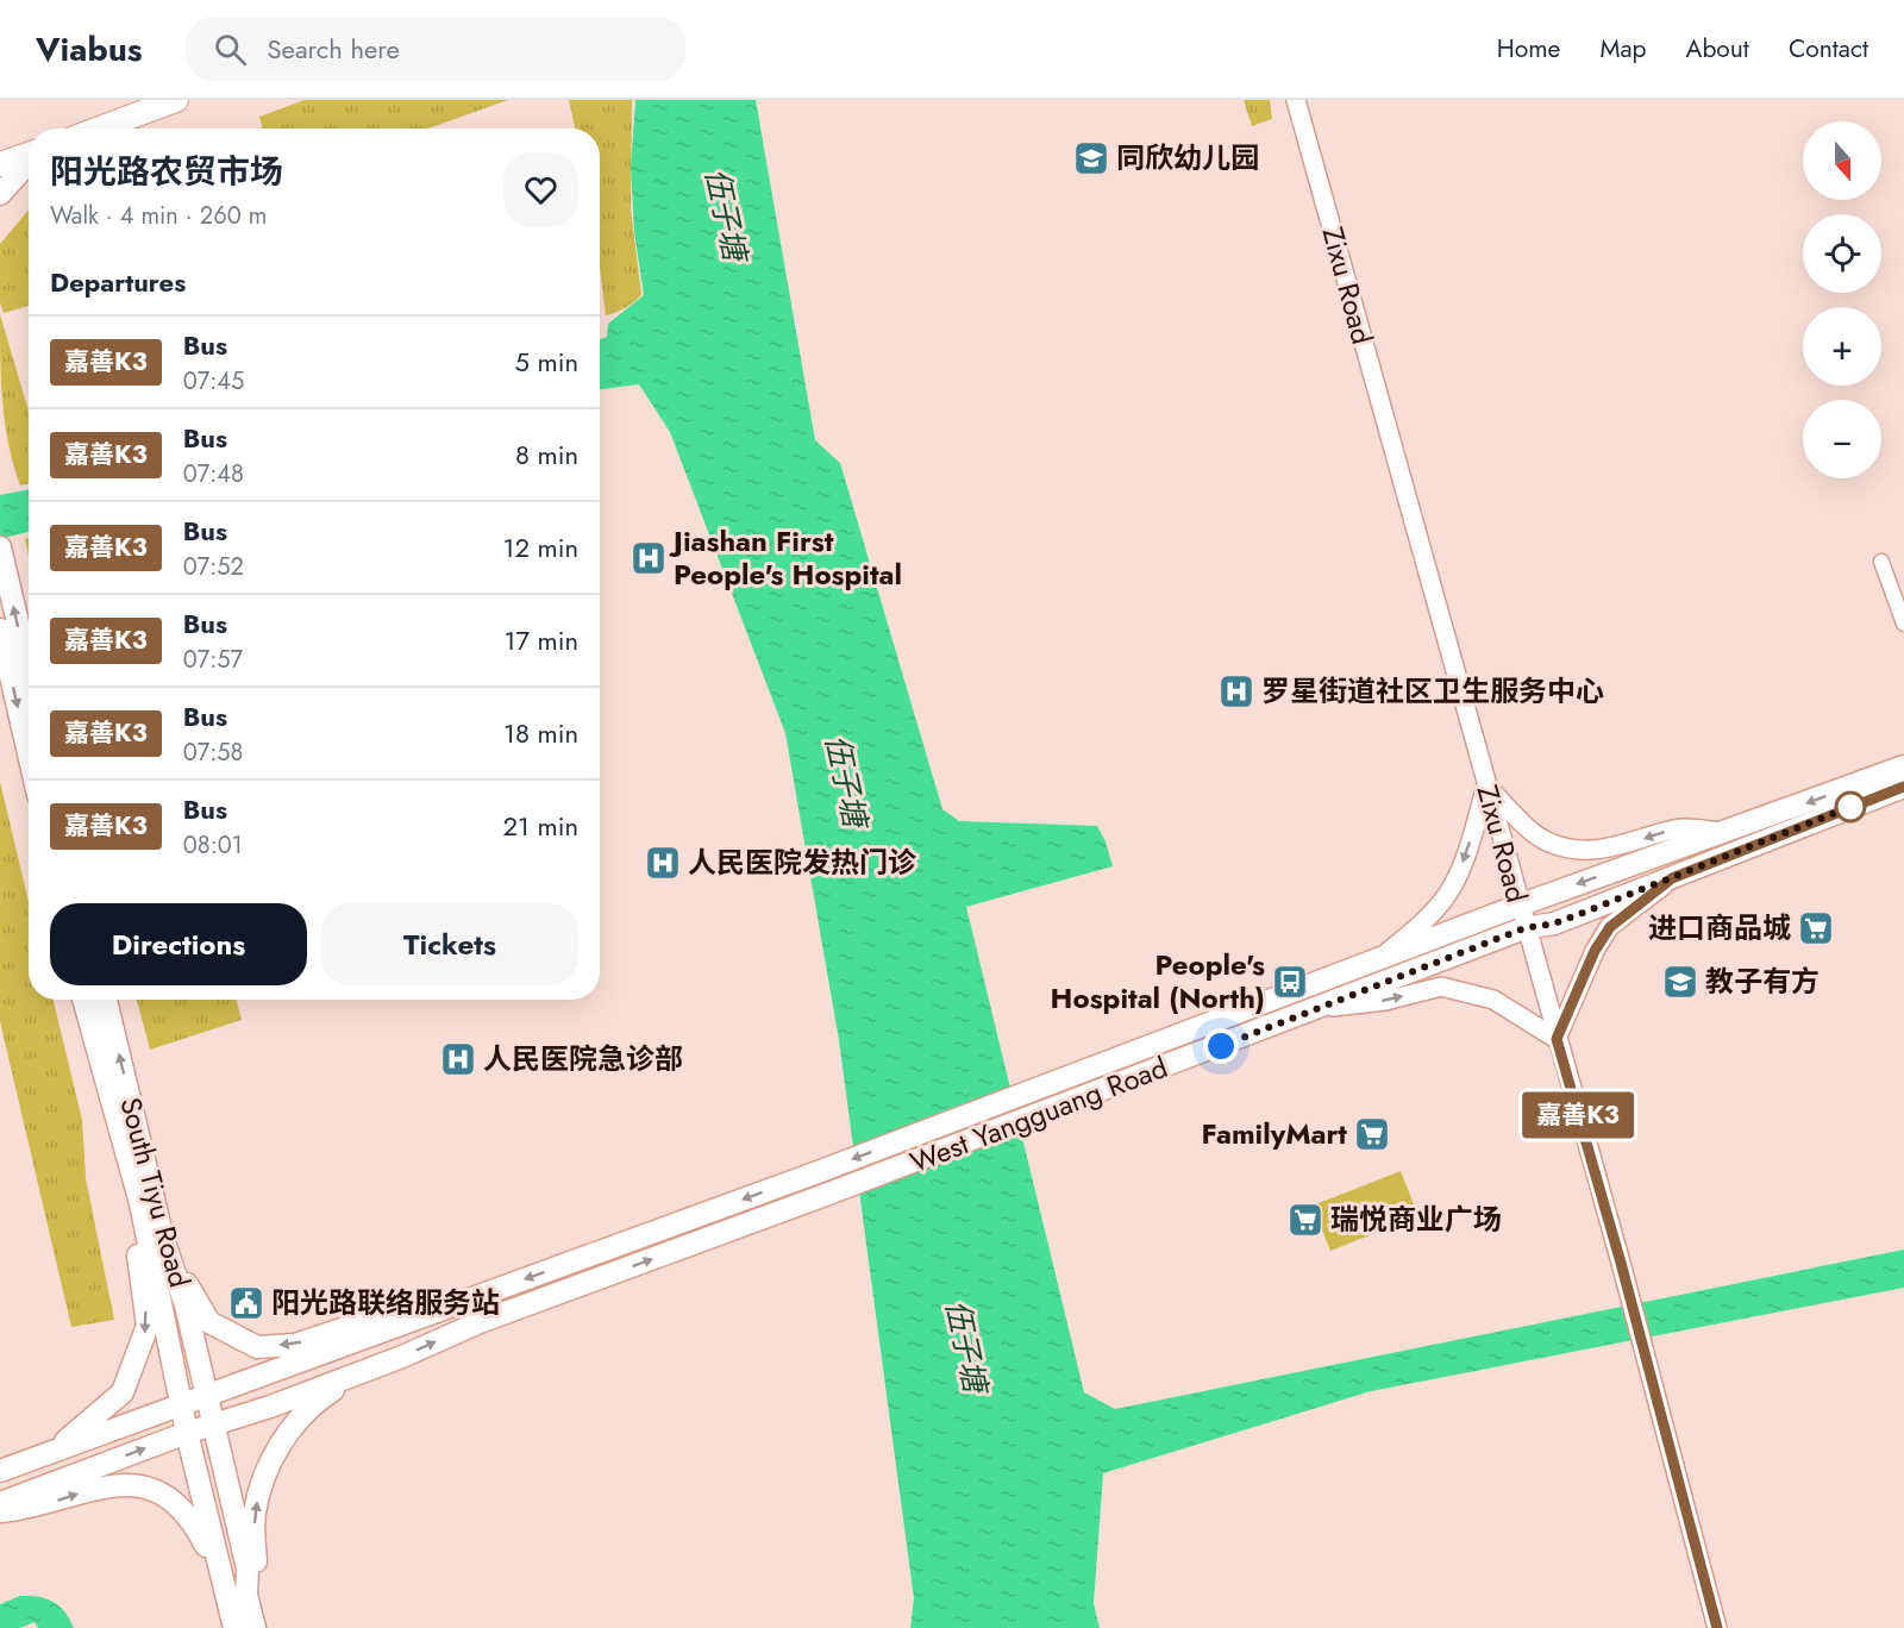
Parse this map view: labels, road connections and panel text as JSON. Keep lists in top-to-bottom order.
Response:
{
  "streets": {
    "main road": ["West Yangguang Road", "South Tiyu Road"],
    "street": ["Zixu Road"]
  },
  "crossings": [
    ["Zixu Road", "West Yangguang Road"],
    ["West Yangguang Road", "South Tiyu Road"]
  ],
  "water": ["伍子塘"],
  "places": {
    "school or university": ["同欣幼儿园", "教子有方"],
    "hospital": [
      "Jiashan First People's Hospital",
      "罗星街道社区卫生服务中心",
      "人民医院发热门诊",
      "人民医院急诊部"
    ],
    "supermarket": ["进口商品城", "FamilyMart", "瑞悦商业广场"],
    "bus stop": ["People's Hospital (North)"],
    "public building": ["阳光路联络服务站"]
  },
  "lines": ["bus line 嘉善K3"],
  "north": "bottom",
  "page": {
    "header": "Viabus",
    "search": "Search here",
    "nav": [
      "Home",
      "Map",
      "About",
      "Contact"
    ],
    "on_map": "嘉善K3",
    "map_buttons": ["+", "−"],
    "heading": [
      ["阳光路农贸市场", "Walk · 4 min · 260 m"],
      "Departures"
    ],
    "list": [
      {
        "mark": "嘉善K3",
        "name": "Bus",
        "note": "07:45",
        "value": "5 min"
      },
      {
        "mark": "嘉善K3",
        "name": "Bus",
        "note": "07:48",
        "value": "8 min"
      },
      {
        "mark": "嘉善K3",
        "name": "Bus",
        "note": "07:52",
        "value": "12 min"
      },
      {
        "mark": "嘉善K3",
        "name": "Bus",
        "note": "07:57",
        "value": "17 min"
      },
      {
        "mark": "嘉善K3",
        "name": "Bus",
        "note": "07:58",
        "value": "18 min"
      },
      {
        "mark": "嘉善K3",
        "name": "Bus",
        "note": "08:01",
        "value": "21 min"
      }
    ],
    "buttons": ["Directions", "Tickets"]
  }
}
